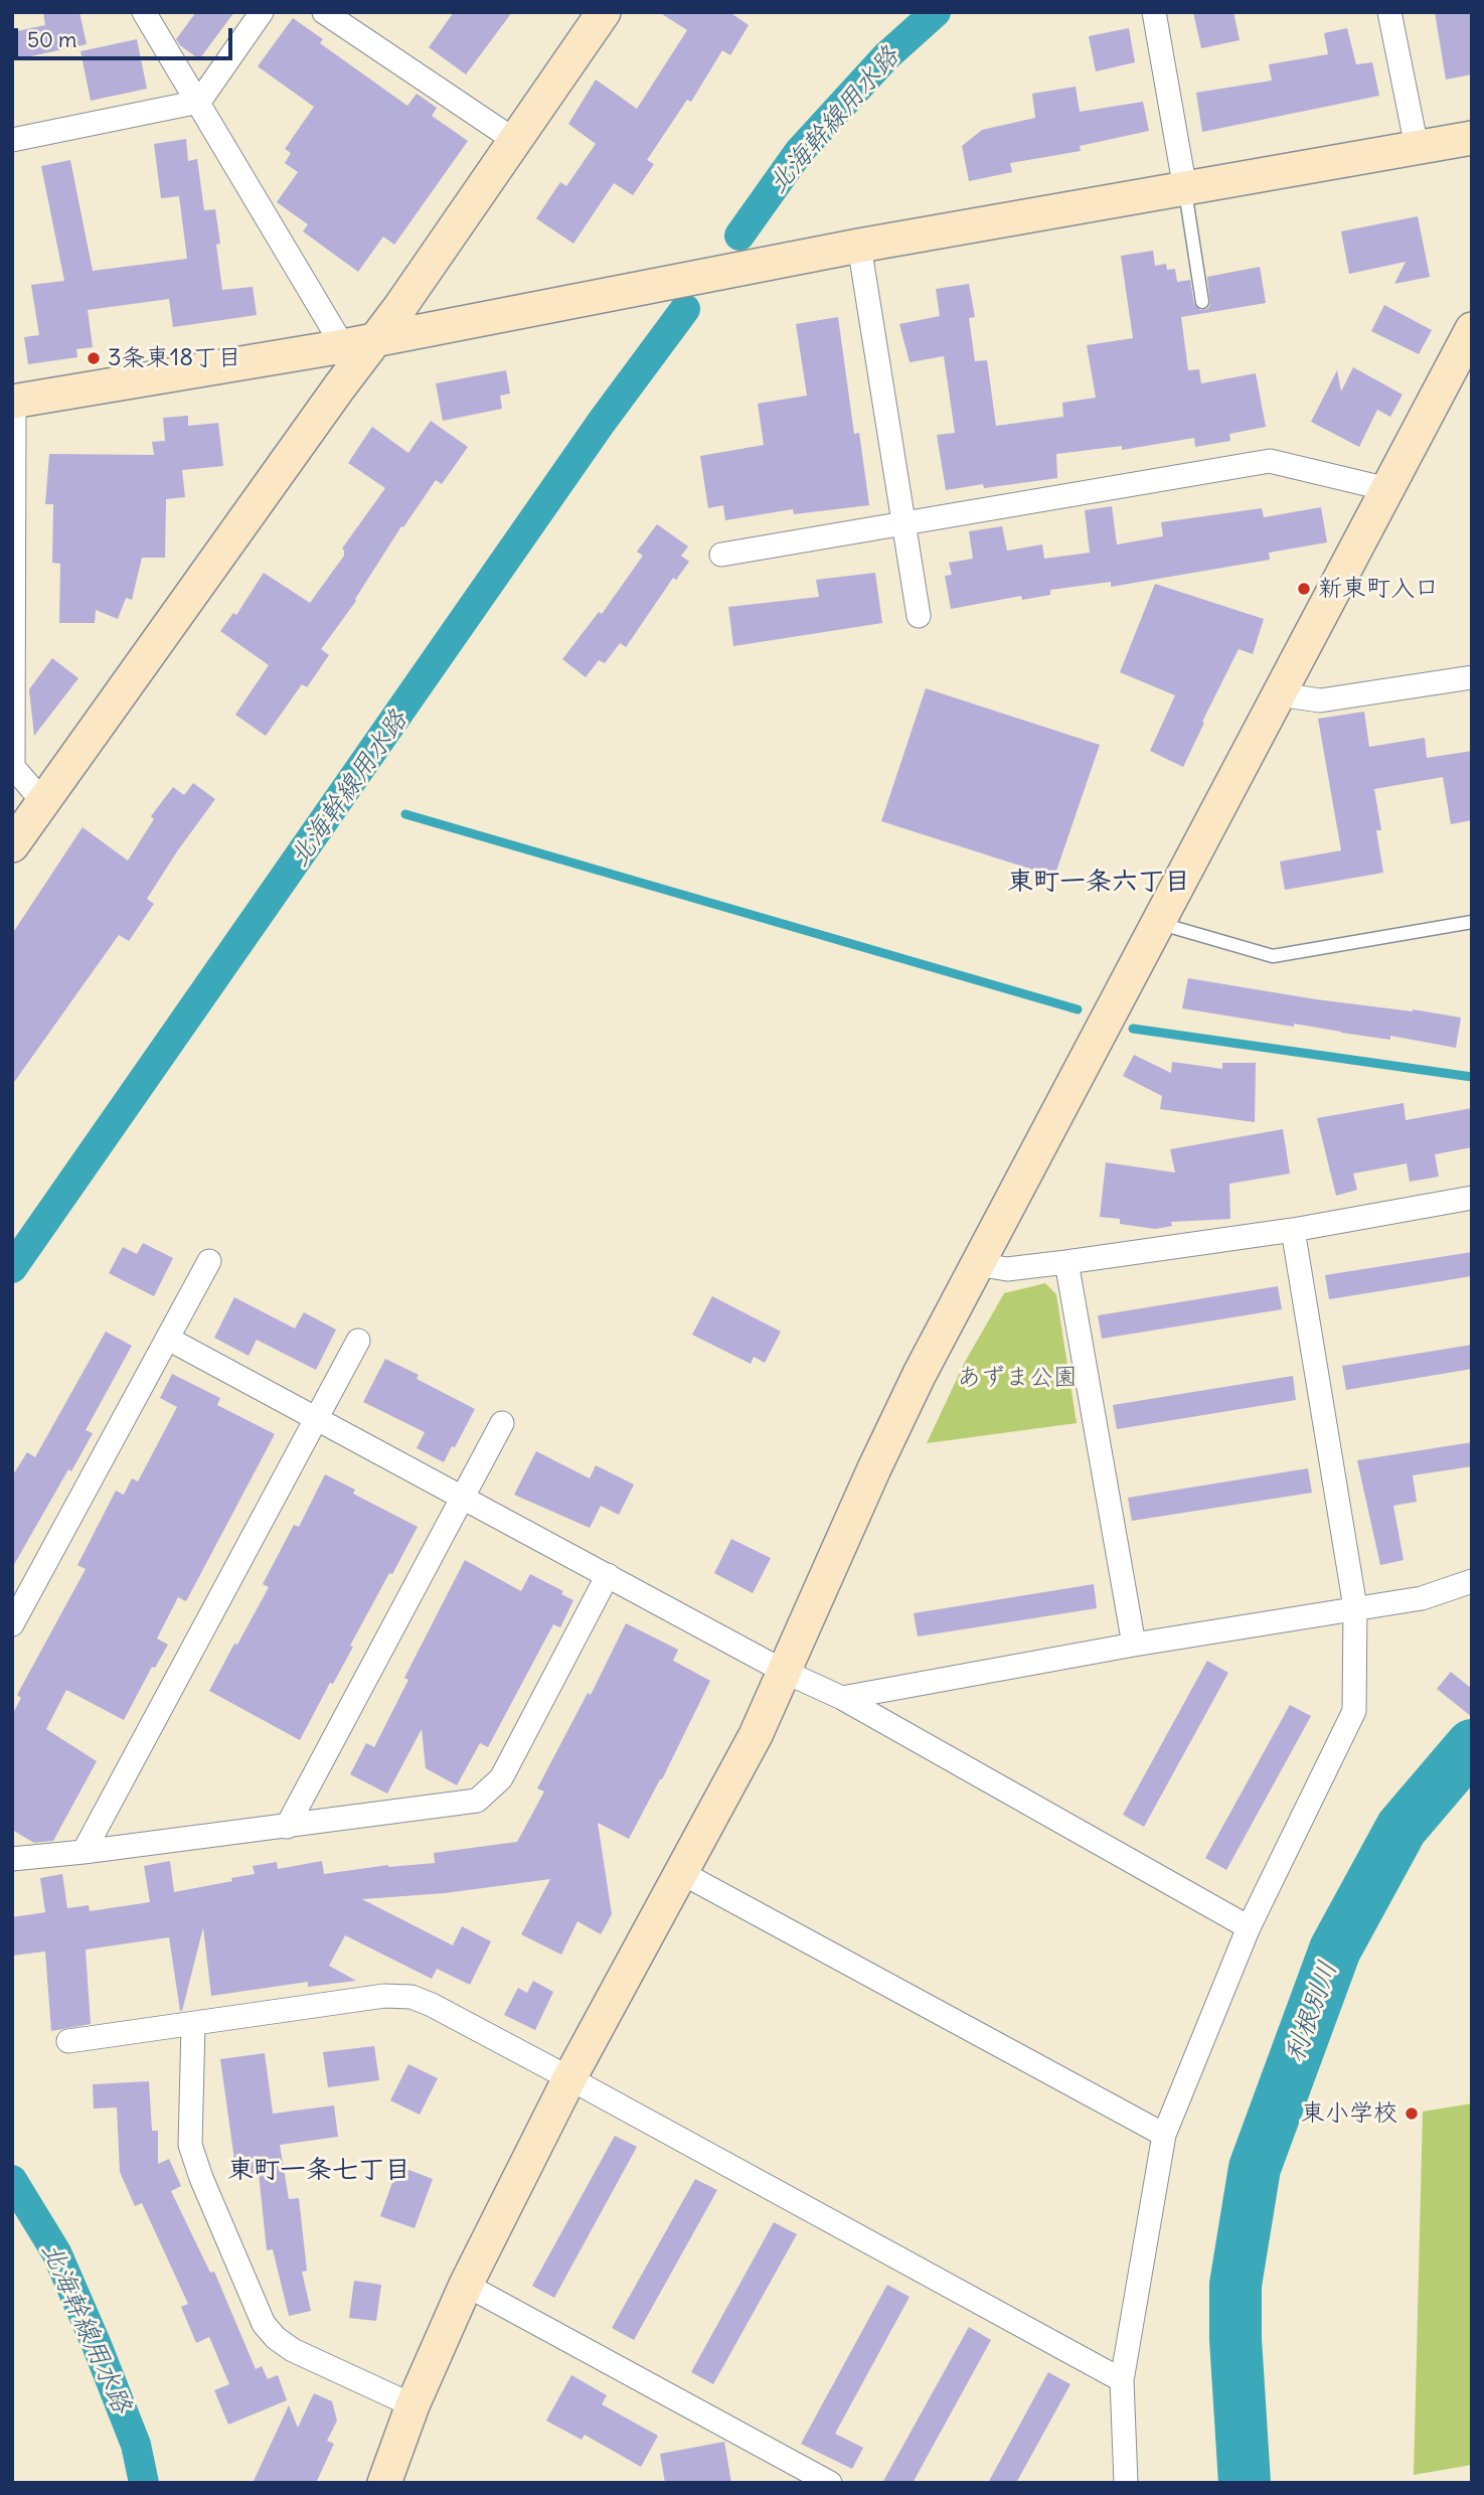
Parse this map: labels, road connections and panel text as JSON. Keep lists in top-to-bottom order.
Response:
{
  "districts": ["東町一条六丁目", "東町一条七丁目"],
  "water": ["北海幹線用水路", "利根別川"],
  "parks": ["あずま公園"],
  "places": ["3条東18丁目", "新東町入口", "東小学校"],
  "scale_bar": "50 m"
}
